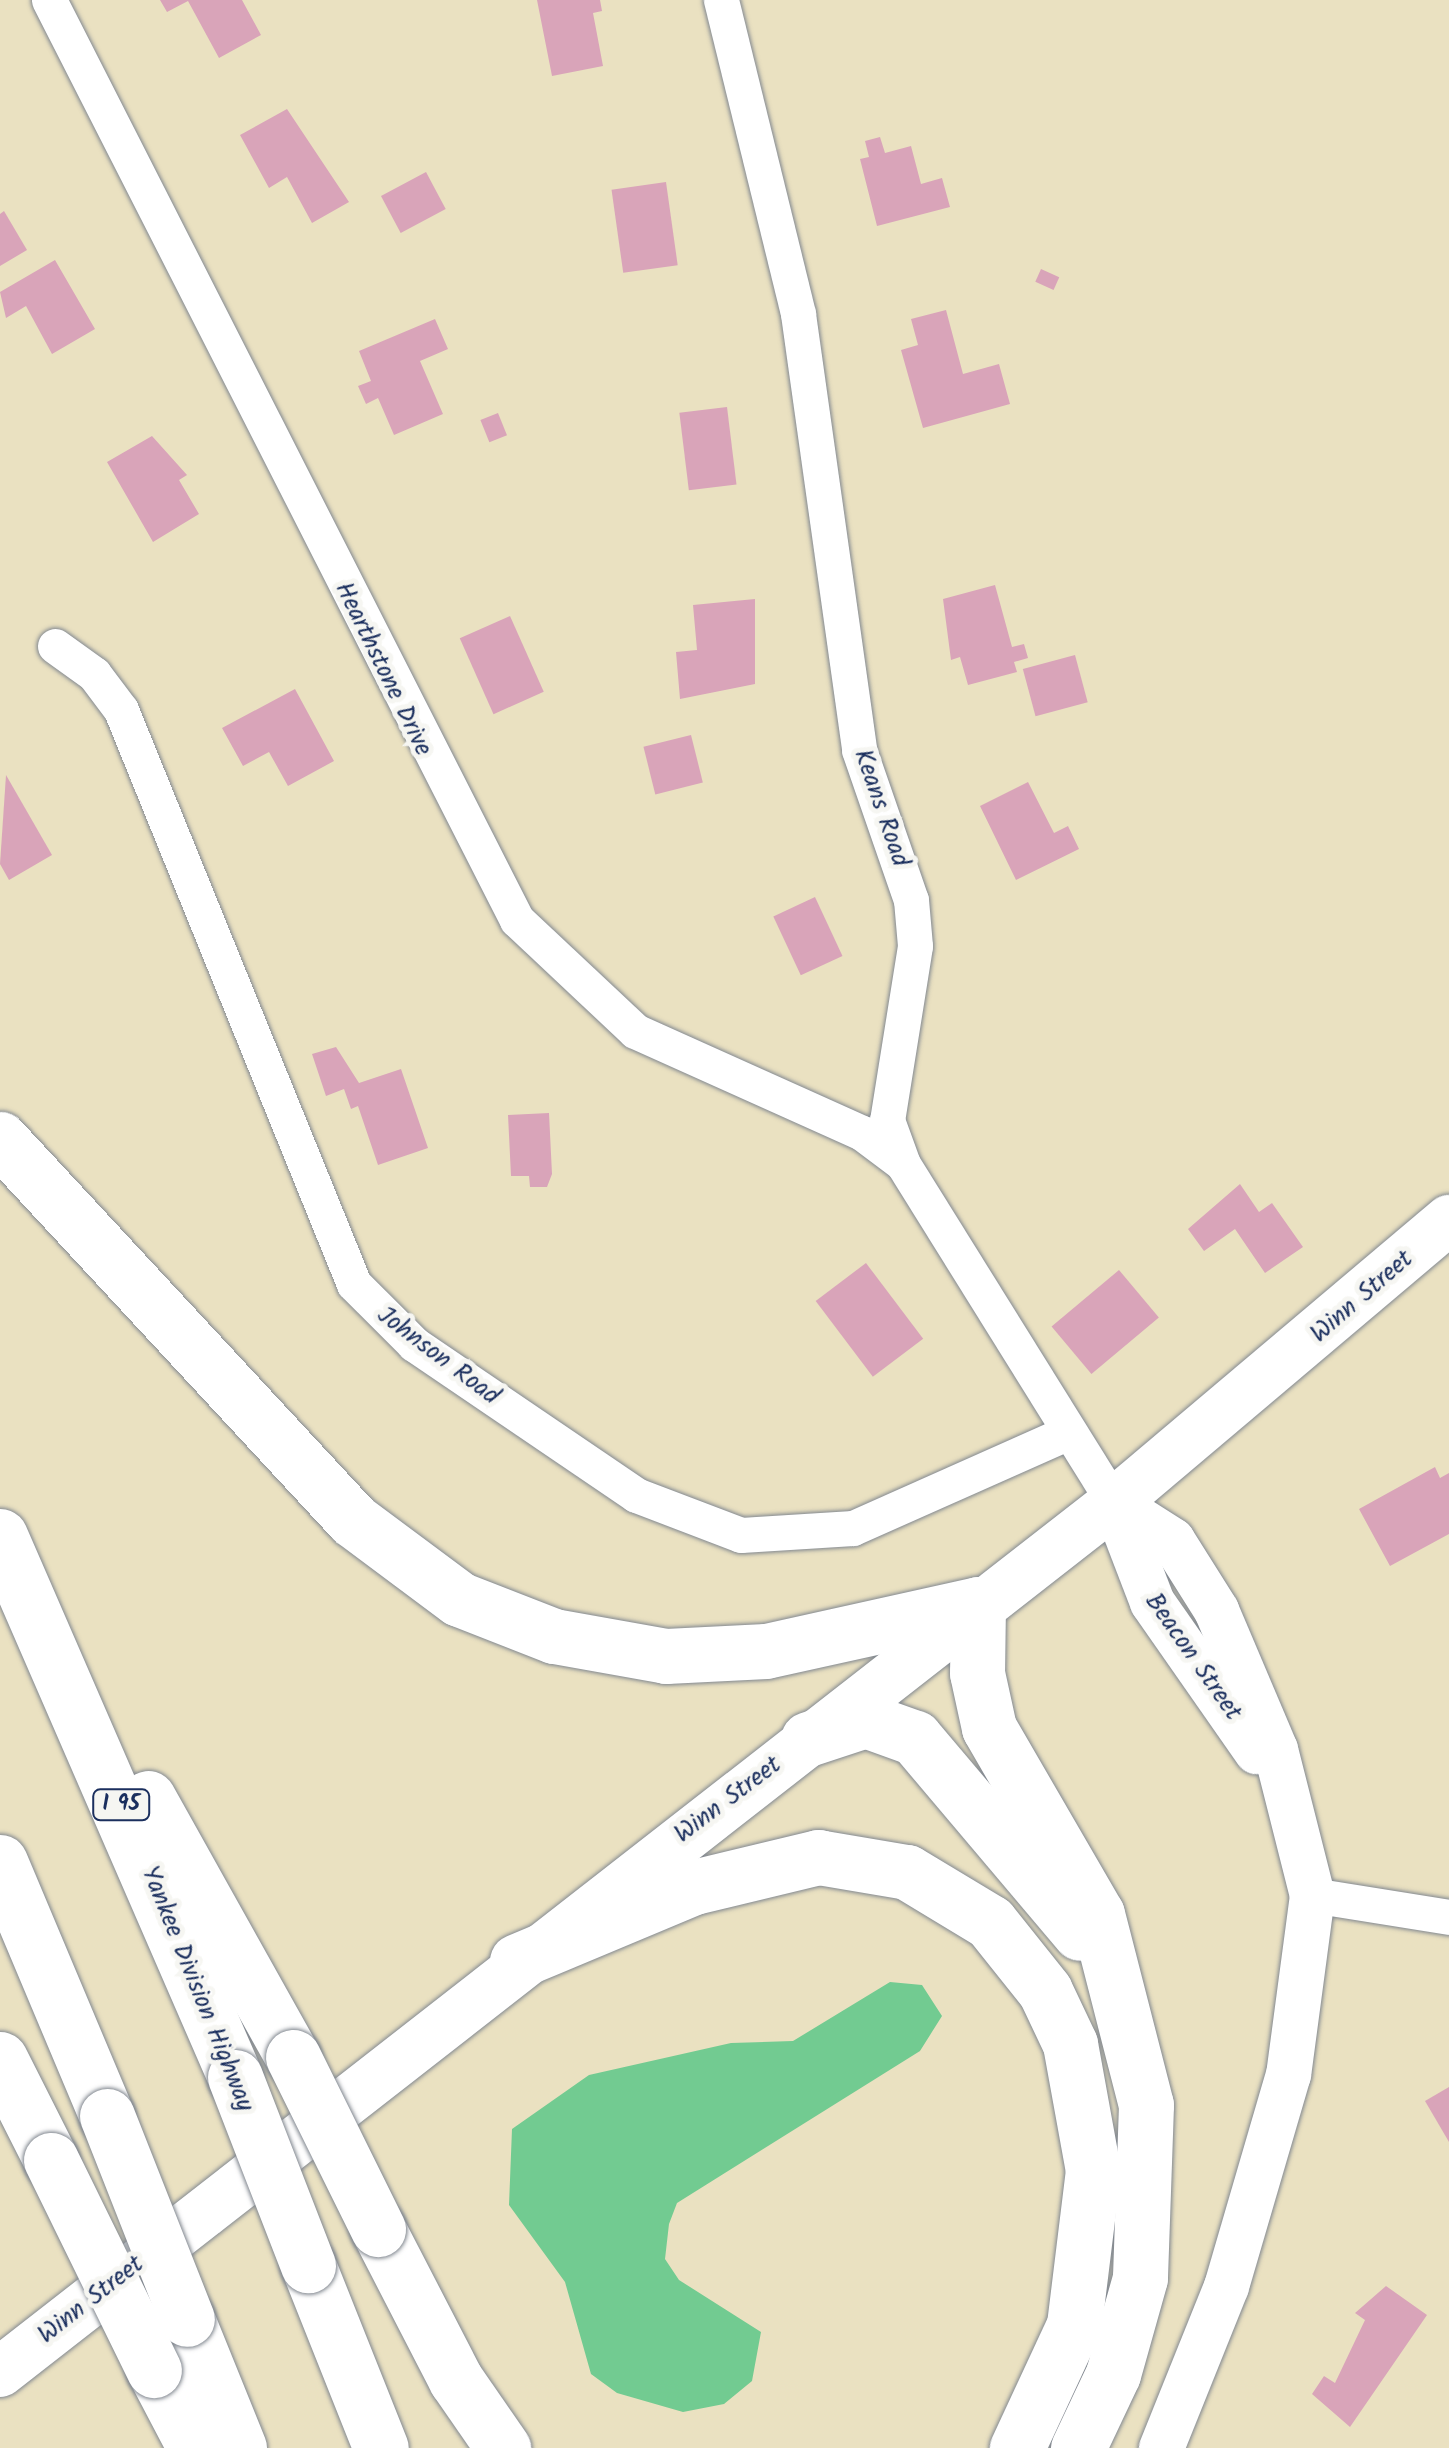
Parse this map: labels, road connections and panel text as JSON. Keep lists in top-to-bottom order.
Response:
{
  "streets": {
    "highway": ["I 95", "Yankee Division Highway"],
    "main road": ["Winn Street"],
    "street": [
      "Hearthstone Drive",
      "Keans Road",
      "Johnson Road",
      "Beacon Street"
    ]
  },
  "crossings": [
    ["Hearthstone Drive", "Keans Road"],
    ["Keans Road", "Winn Street"],
    ["Keans Road", "Johnson Road"],
    ["Keans Road", "Beacon Street"],
    ["Winn Street", "Beacon Street"]
  ]
}
